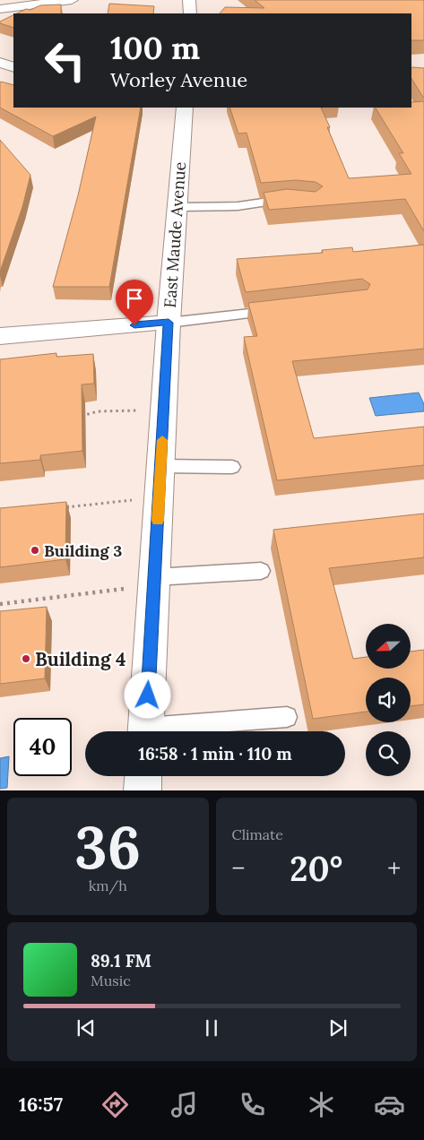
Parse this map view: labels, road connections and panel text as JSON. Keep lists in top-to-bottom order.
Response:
{
  "streets": {
    "street": ["East Maude Avenue"]
  },
  "places": ["Building 3", "Building 4"],
  "north": "left",
  "page": {
    "turn": ["100 m", "Worley Avenue"],
    "limit": "40",
    "trip": "16:58 · 1 min · 110 m",
    "tile": [
      ["36", "km/h"],
      "Climate"
    ],
    "heat": ["−", "20°", "+"],
    "song": ["89.1 FM", "Music"],
    "tabs": "16:57"
  }
}
